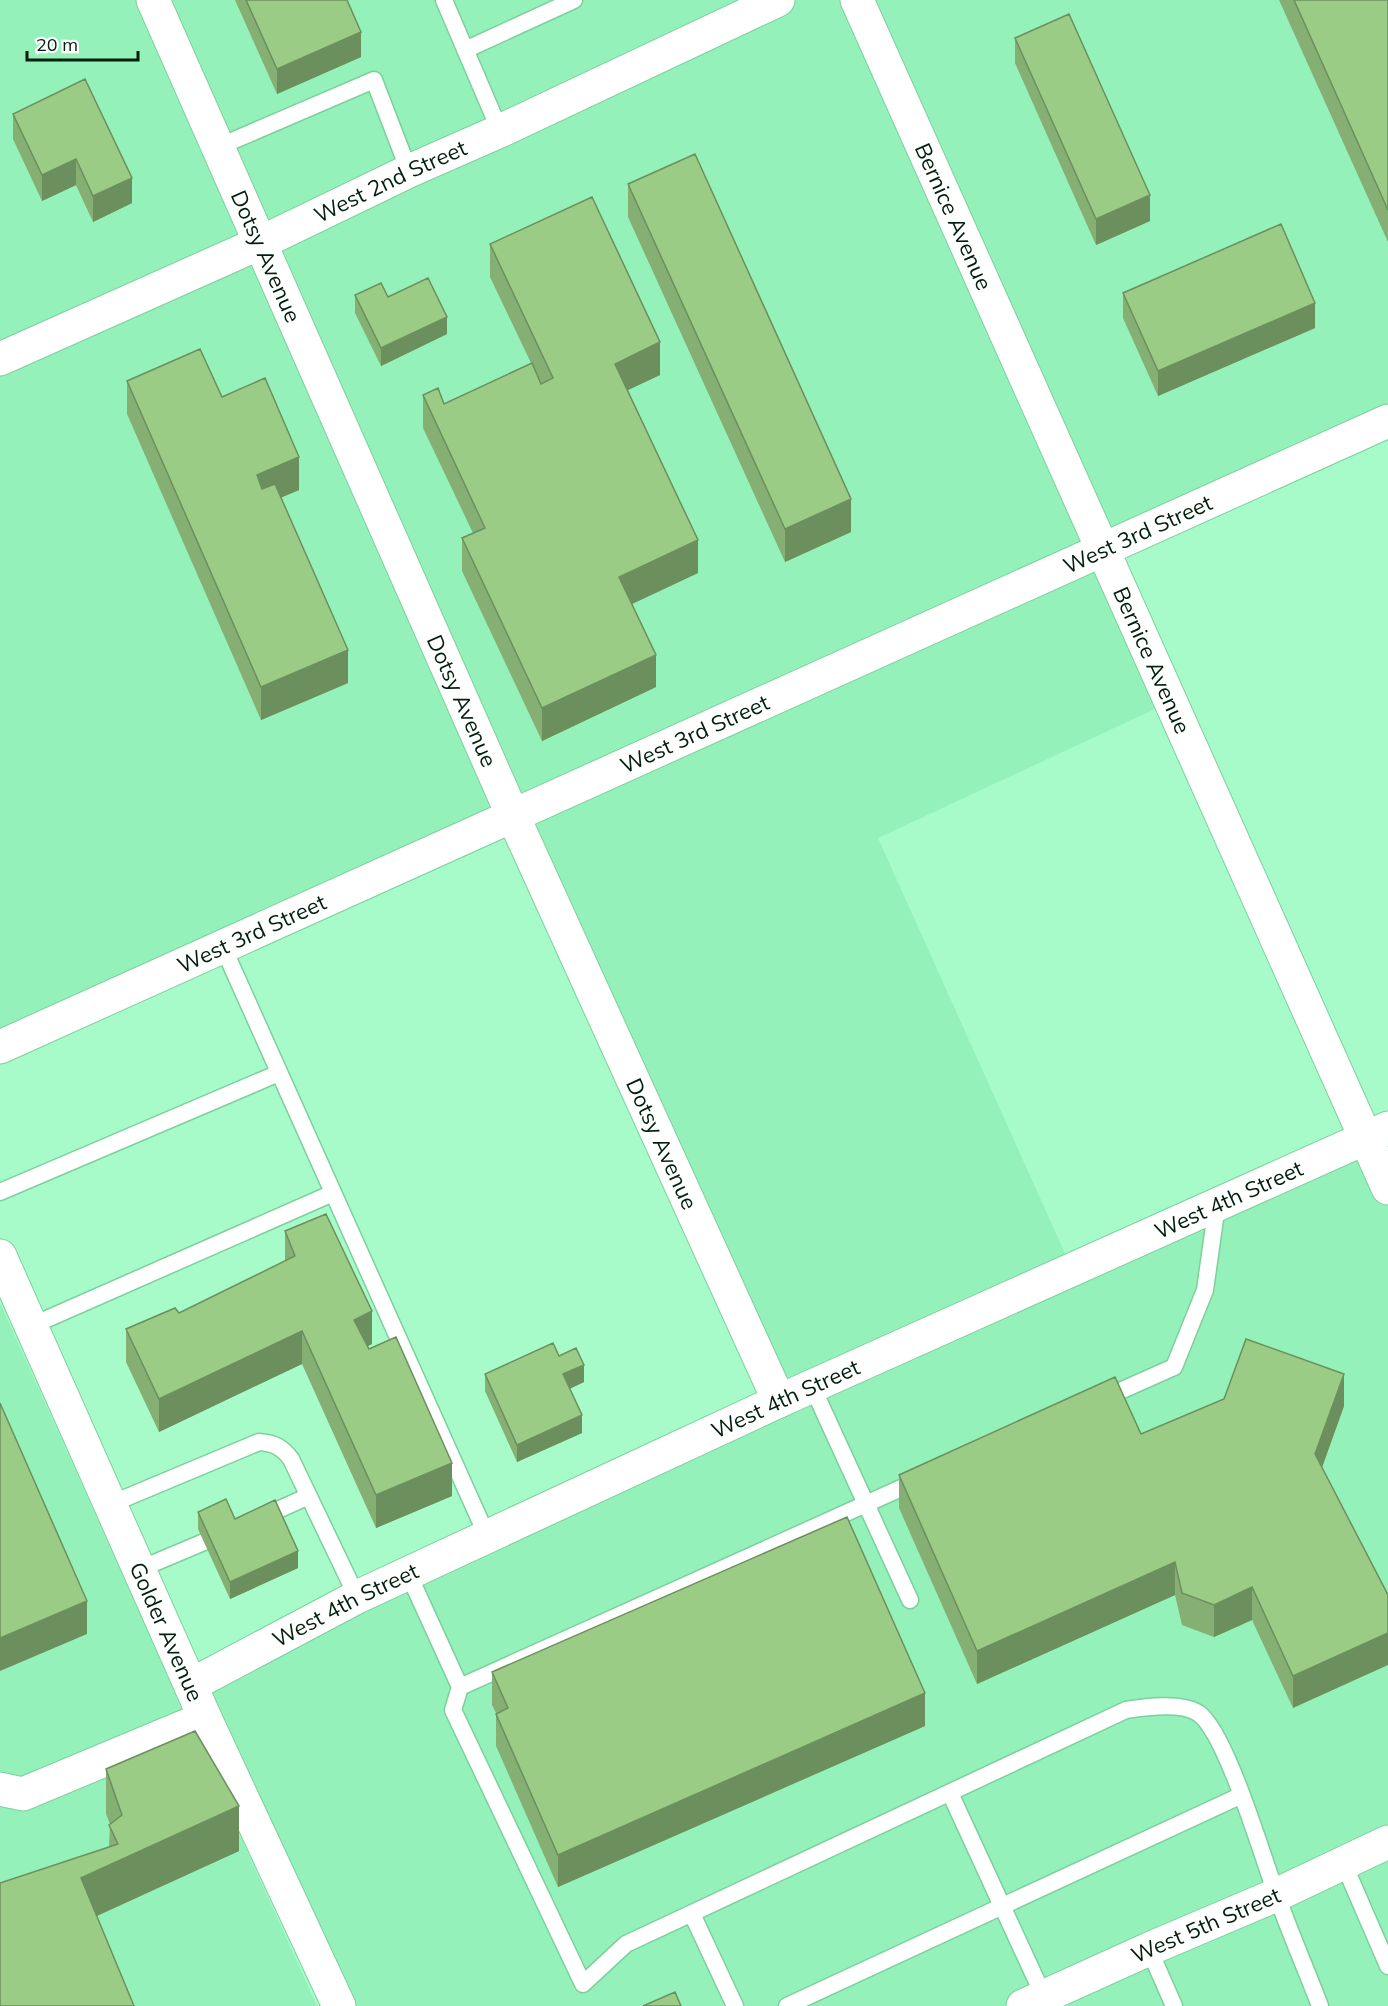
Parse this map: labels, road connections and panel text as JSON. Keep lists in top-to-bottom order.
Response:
{
  "streets": {
    "street": [
      "West 2nd Street",
      "Bernice Avenue",
      "Dotsy Avenue",
      "West 3rd Street",
      "West 4th Street",
      "Golder Avenue",
      "West 5th Street"
    ]
  },
  "crossings": [
    ["West 2nd Street", "Dotsy Avenue"],
    ["Bernice Avenue", "West 3rd Street"],
    ["Bernice Avenue", "West 4th Street"],
    ["Dotsy Avenue", "West 3rd Street"],
    ["Dotsy Avenue", "West 4th Street"],
    ["West 4th Street", "Golder Avenue"]
  ],
  "scale_bar": "20 m"
}
